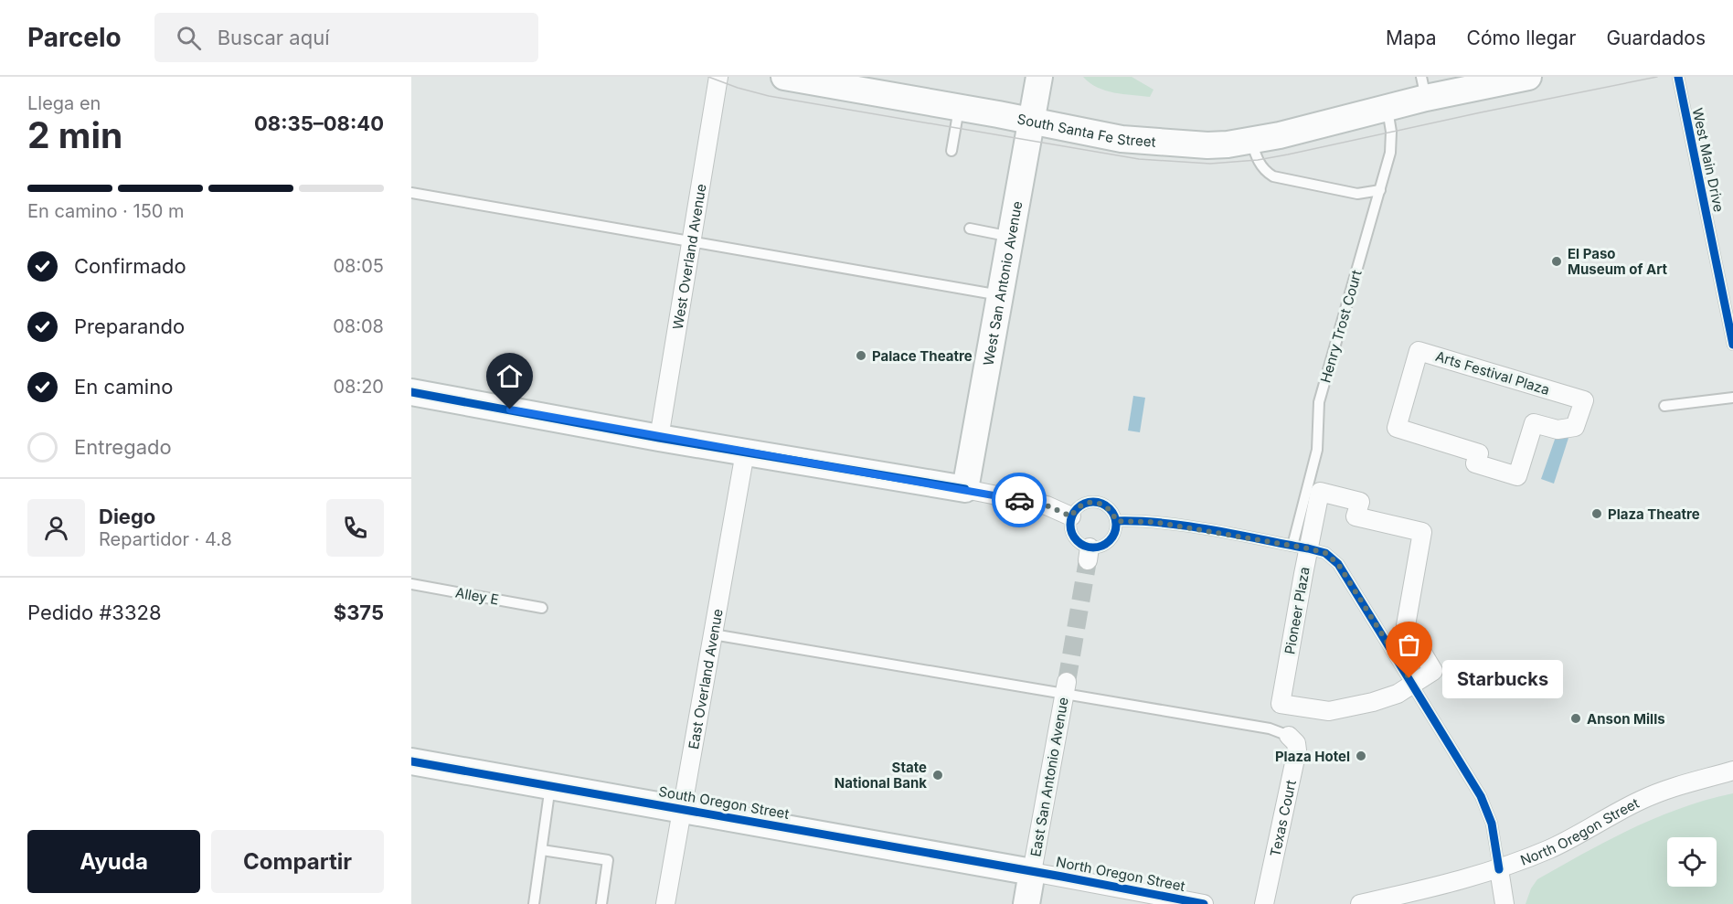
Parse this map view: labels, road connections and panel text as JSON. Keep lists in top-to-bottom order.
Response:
{
  "streets": {
    "street": [
      "South Santa Fe Street",
      "West Overland Avenue",
      "West San Antonio Avenue",
      "Arts Festival Plaza",
      "Pioneer Plaza",
      "East Overland Avenue",
      "East San Antonio Avenue",
      "South Oregon Street",
      "Texas Court",
      "North Oregon Street"
    ],
    "lane": ["West Main Drive", "Henry Trost Court", "Alley E"]
  },
  "crossings": [
    ["South Santa Fe Street", "West San Antonio Avenue"],
    ["South Santa Fe Street", "Henry Trost Court"],
    ["Henry Trost Court", "Pioneer Plaza"],
    ["East Overland Avenue", "South Oregon Street"],
    ["East San Antonio Avenue", "South Oregon Street"],
    ["East San Antonio Avenue", "North Oregon Street"],
    ["South Oregon Street", "North Oregon Street"]
  ],
  "places": [
    "El Paso Museum of Art",
    "Palace Theatre",
    "Plaza Theatre",
    "Starbucks",
    "Anson Mills",
    "Plaza Hotel",
    "State National Bank"
  ],
  "page": {
    "header": "Parcelo",
    "search": "Buscar aquí",
    "nav": ["Mapa", "Cómo llegar", "Guardados"],
    "heading": ["2 min", "Llega en", "08:35–08:40"],
    "panel": [
      "Diego",
      "Repartidor · 4.8",
      "Pedido #3328",
      "$375"
    ],
    "bar": "En camino · 150 m",
    "list": [
      ["Confirmado", "08:05"],
      ["Preparando", "08:08"],
      ["En camino", "08:20"],
      "Entregado"
    ],
    "bubble": "Starbucks",
    "buttons": ["Ayuda", "Compartir"]
  }
}
